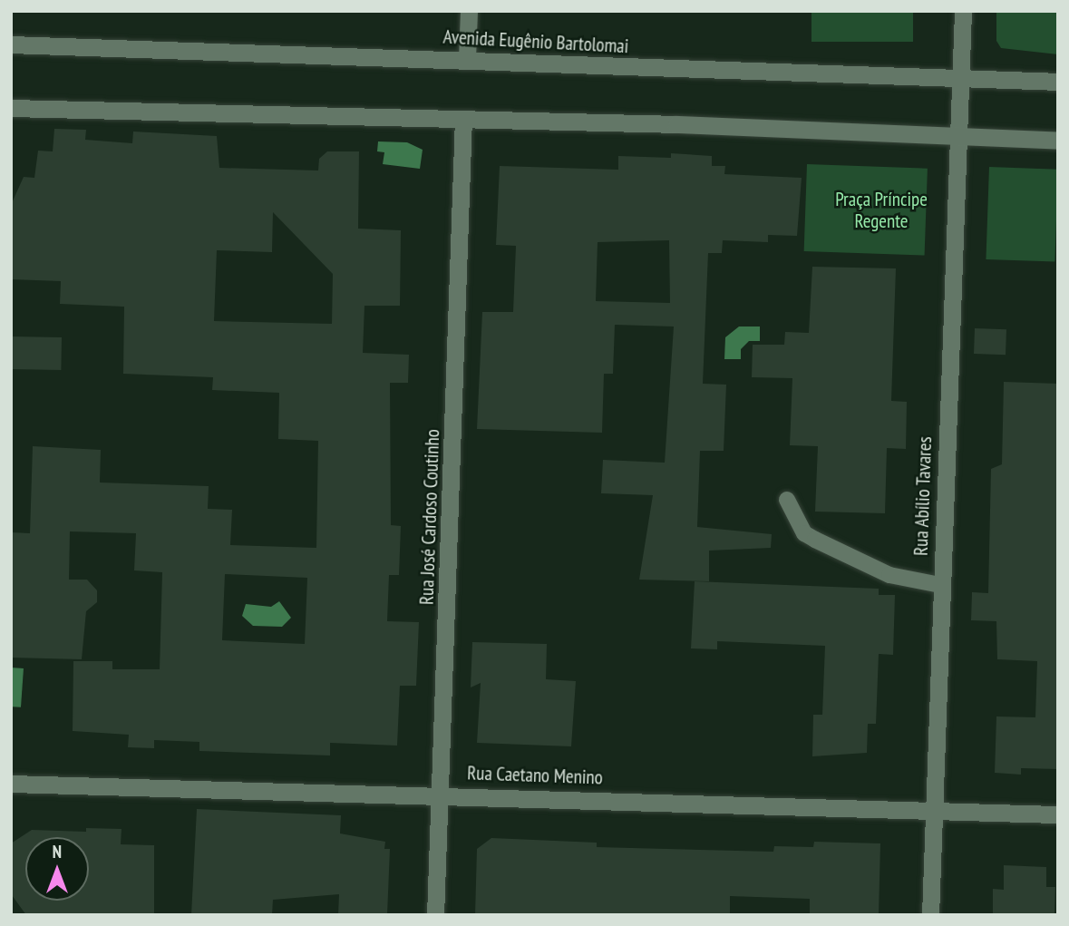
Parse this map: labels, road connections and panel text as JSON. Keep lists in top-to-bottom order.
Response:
{
  "streets": {
    "street": [
      "Avenida Eugênio Bartolomai",
      "Rua Abílio Tavares",
      "Rua José Cardoso Coutinho",
      "Rua Caetano Menino"
    ]
  },
  "crossings": [
    ["Avenida Eugênio Bartolomai", "Rua Abílio Tavares"],
    ["Rua Abílio Tavares", "Rua Caetano Menino"],
    ["Rua José Cardoso Coutinho", "Rua Caetano Menino"]
  ],
  "parks": ["Praça Príncipe Regente"],
  "north": "top"
}
